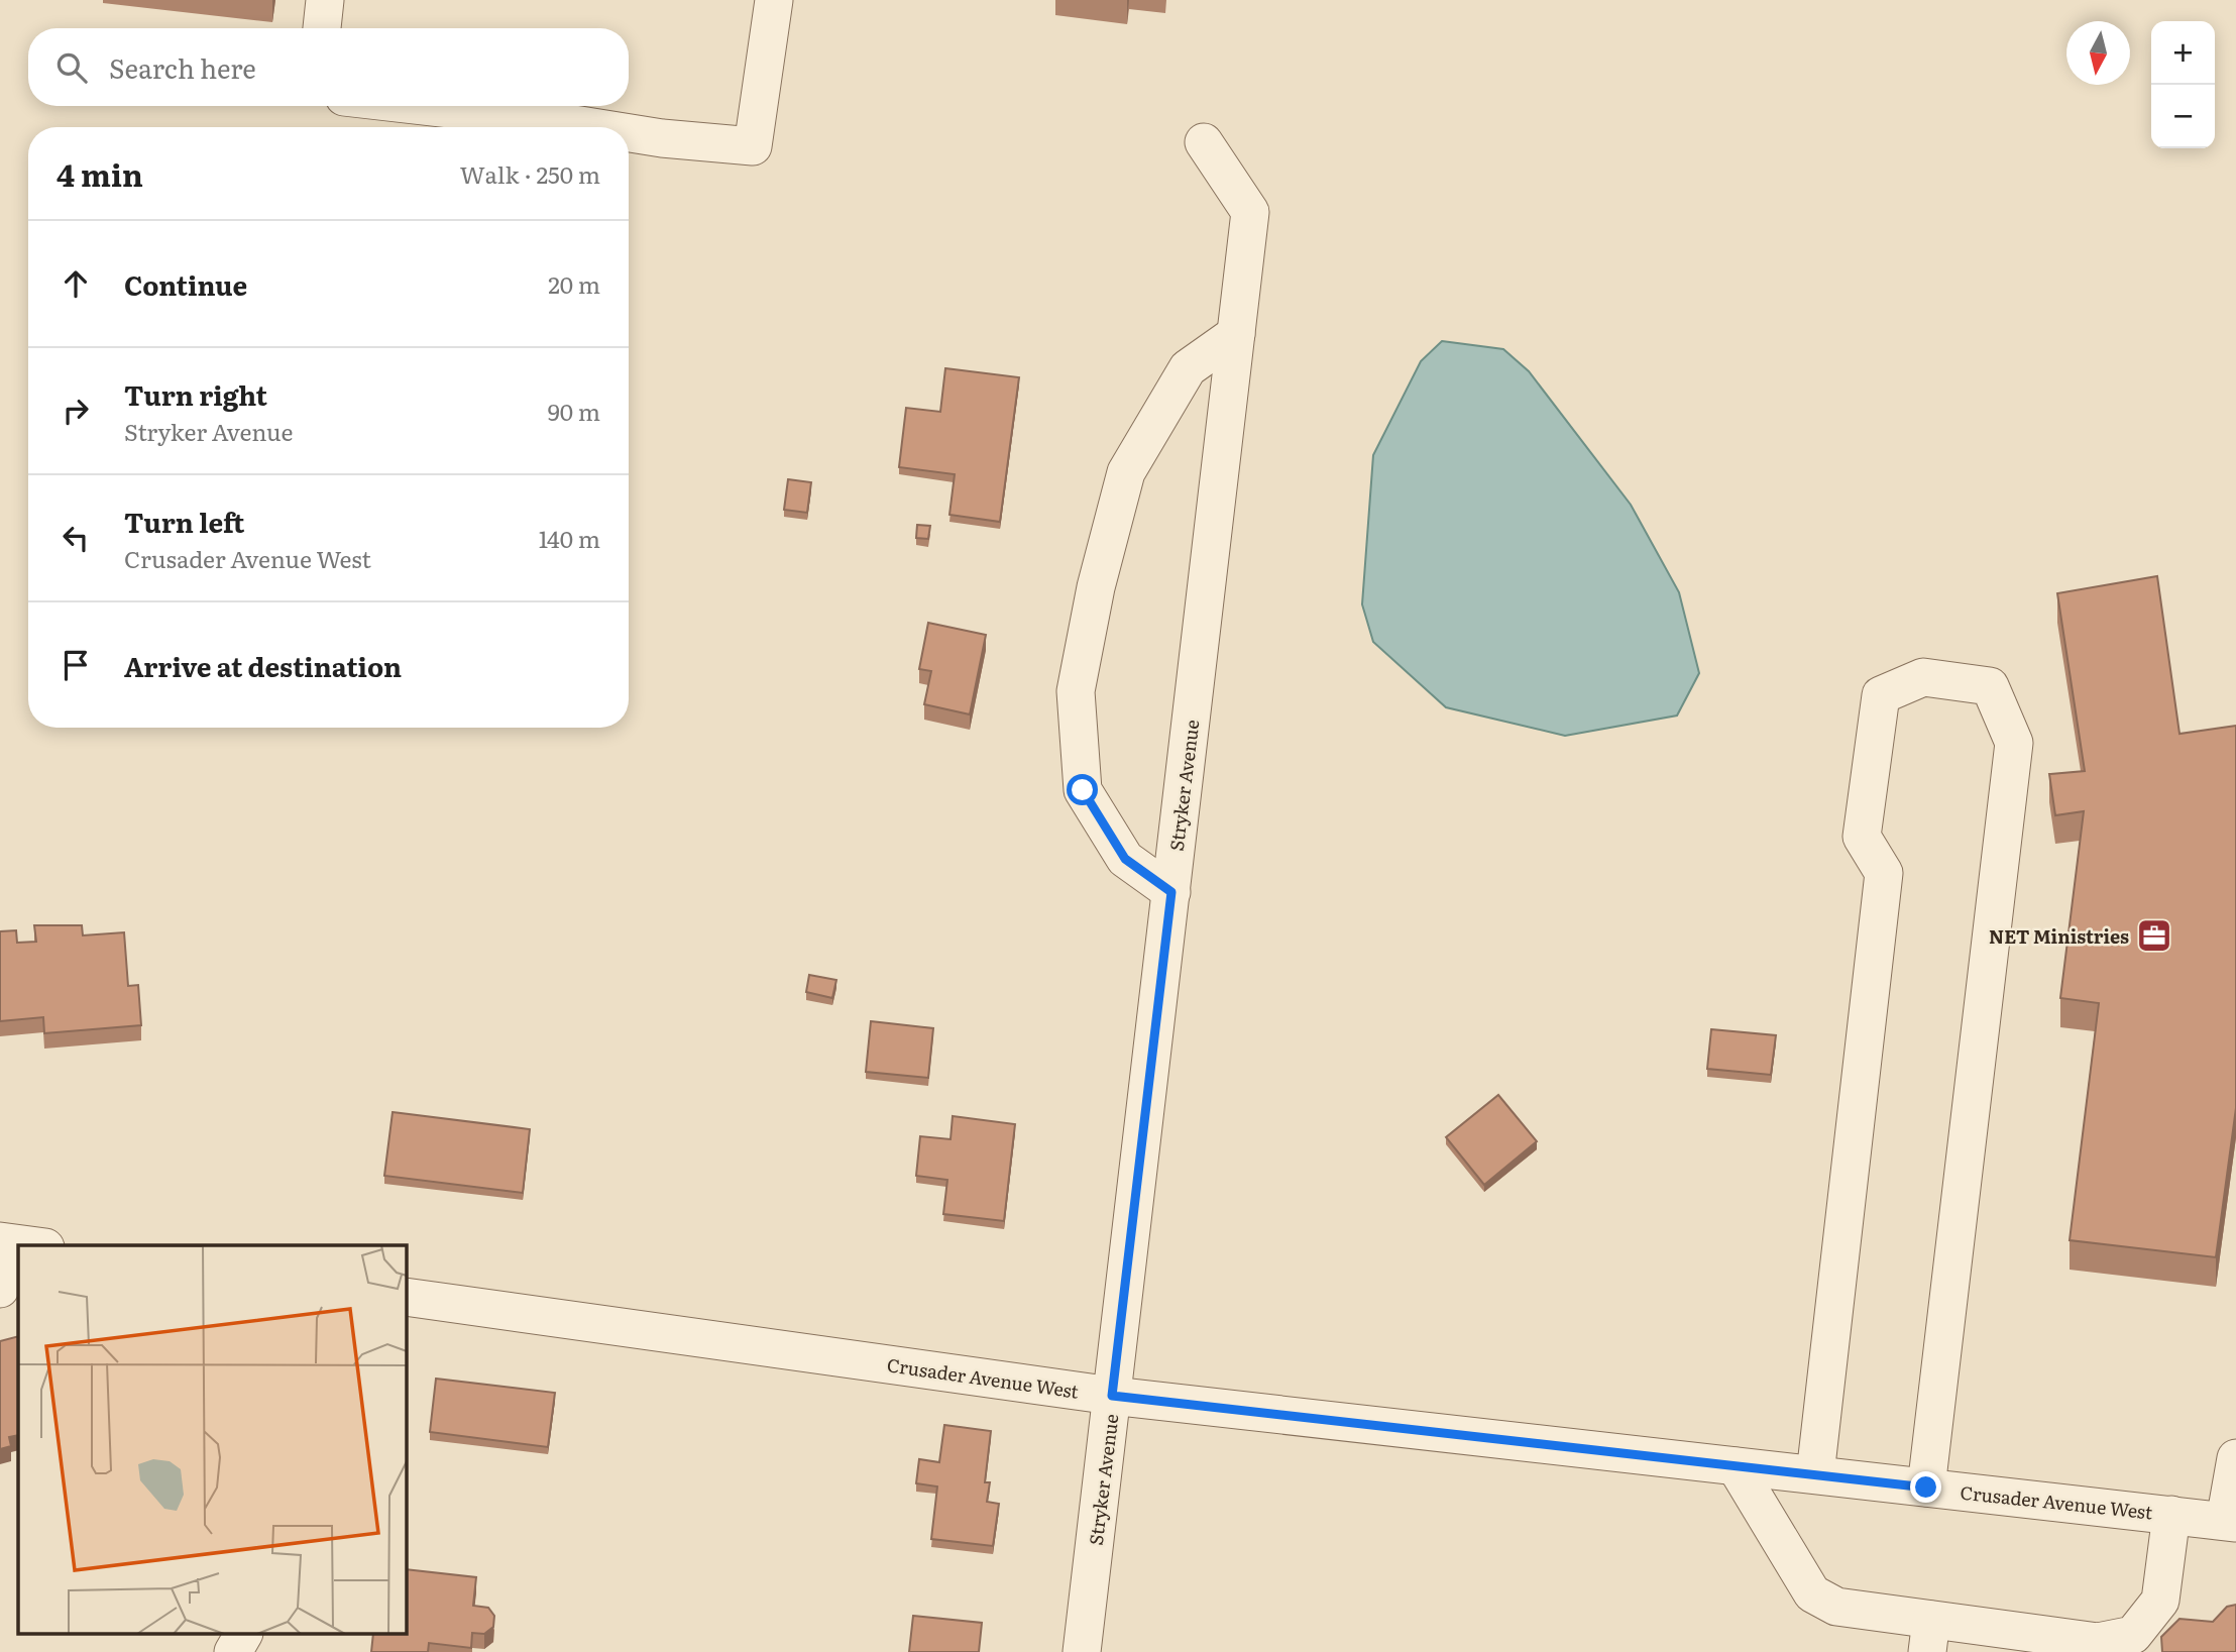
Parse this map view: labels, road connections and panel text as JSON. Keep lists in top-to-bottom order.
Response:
{
  "streets": {
    "street": ["Stryker Avenue", "Crusader Avenue West"]
  },
  "crossings": [
    ["Stryker Avenue", "Crusader Avenue West"]
  ],
  "places": {
    "office": ["NET Ministries"]
  },
  "north": "bottom",
  "page": {
    "map_buttons": ["+", "−"],
    "search": "Search here",
    "heading": ["4 min", "Walk · 250 m"],
    "list": [
      ["Continue", "20 m"],
      ["Turn right", "Stryker Avenue", "90 m"],
      ["Turn left", "Crusader Avenue West", "140 m"],
      "Arrive at destination"
    ]
  }
}
